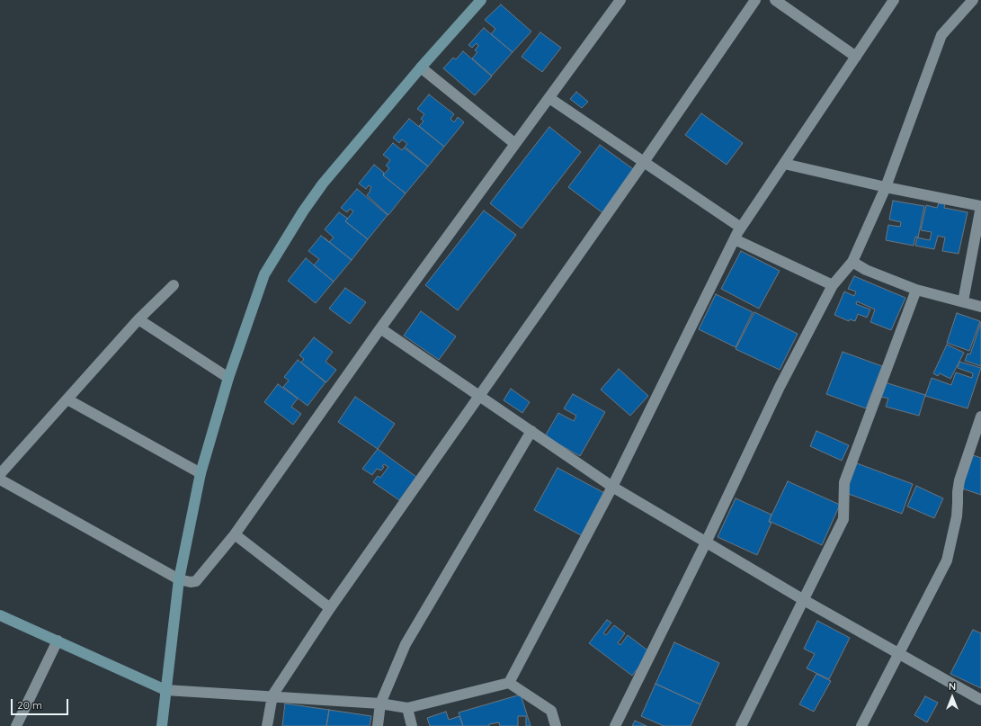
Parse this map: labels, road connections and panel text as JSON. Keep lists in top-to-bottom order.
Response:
{
  "scale_bar": "20 m",
  "north": "top"
}
